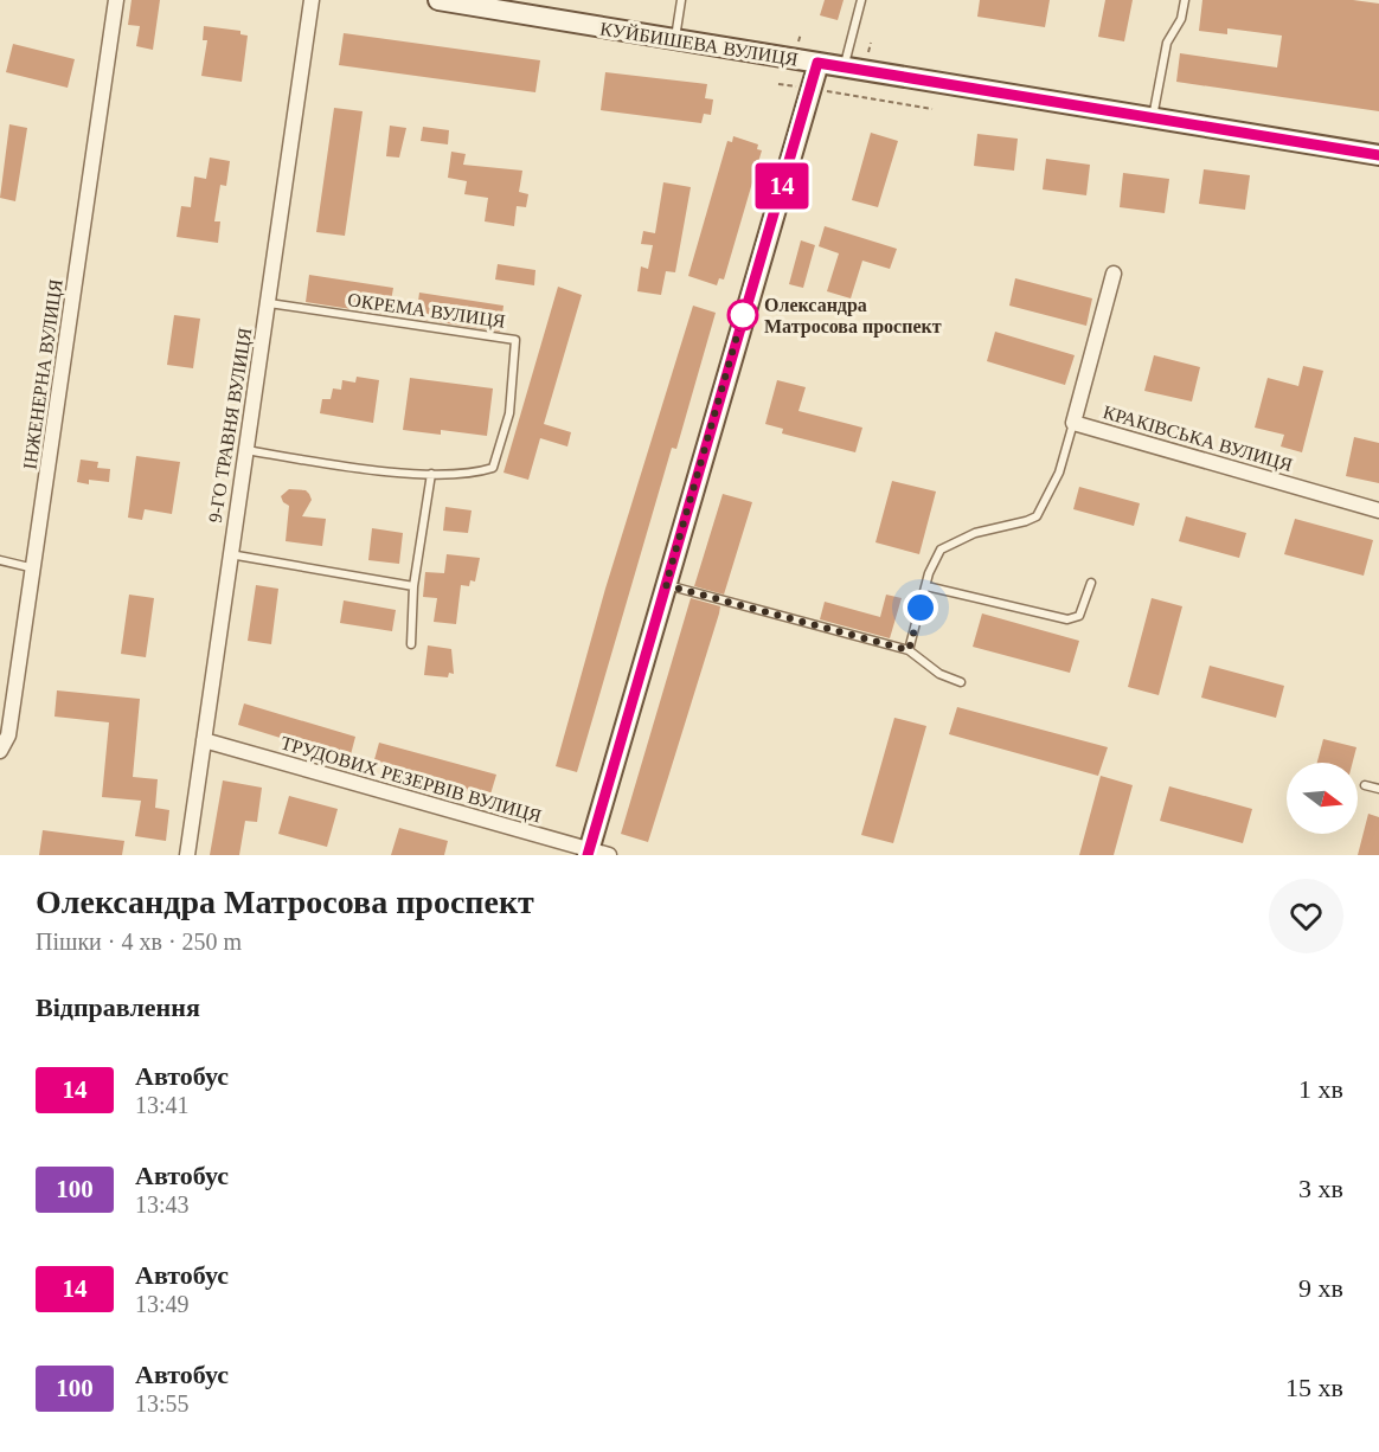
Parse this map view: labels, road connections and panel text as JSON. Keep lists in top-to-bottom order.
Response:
{
  "streets": {
    "main road": ["КУЙБИШЕВА ВУЛИЦЯ"],
    "street": [
      "ІНЖЕНЕРНА ВУЛИЦЯ",
      "9-ГО ТРАВНЯ ВУЛИЦЯ",
      "КРАКІВСЬКА ВУЛИЦЯ",
      "ТРУДОВИХ РЕЗЕРВІВ ВУЛИЦЯ"
    ],
    "lane": ["ОКРЕМА ВУЛИЦЯ"]
  },
  "crossings": [
    ["ОКРЕМА ВУЛИЦЯ", "9-ГО ТРАВНЯ ВУЛИЦЯ"],
    ["9-ГО ТРАВНЯ ВУЛИЦЯ", "ТРУДОВИХ РЕЗЕРВІВ ВУЛИЦЯ"]
  ],
  "places": ["Олександра Матросова проспект"],
  "lines": ["bus line 14"],
  "north": "right",
  "page": {
    "on_map": "14",
    "heading": [
      ["Олександра Матросова проспект", "Пішки · 4 хв · 250 m"],
      "Відправлення"
    ],
    "list": [
      {
        "mark": "14",
        "name": "Автобус",
        "note": "13:41",
        "value": "1 хв"
      },
      {
        "mark": "100",
        "name": "Автобус",
        "note": "13:43",
        "value": "3 хв"
      },
      {
        "mark": "14",
        "name": "Автобус",
        "note": "13:49",
        "value": "9 хв"
      },
      {
        "mark": "100",
        "name": "Автобус",
        "note": "13:55",
        "value": "15 хв"
      }
    ]
  }
}
